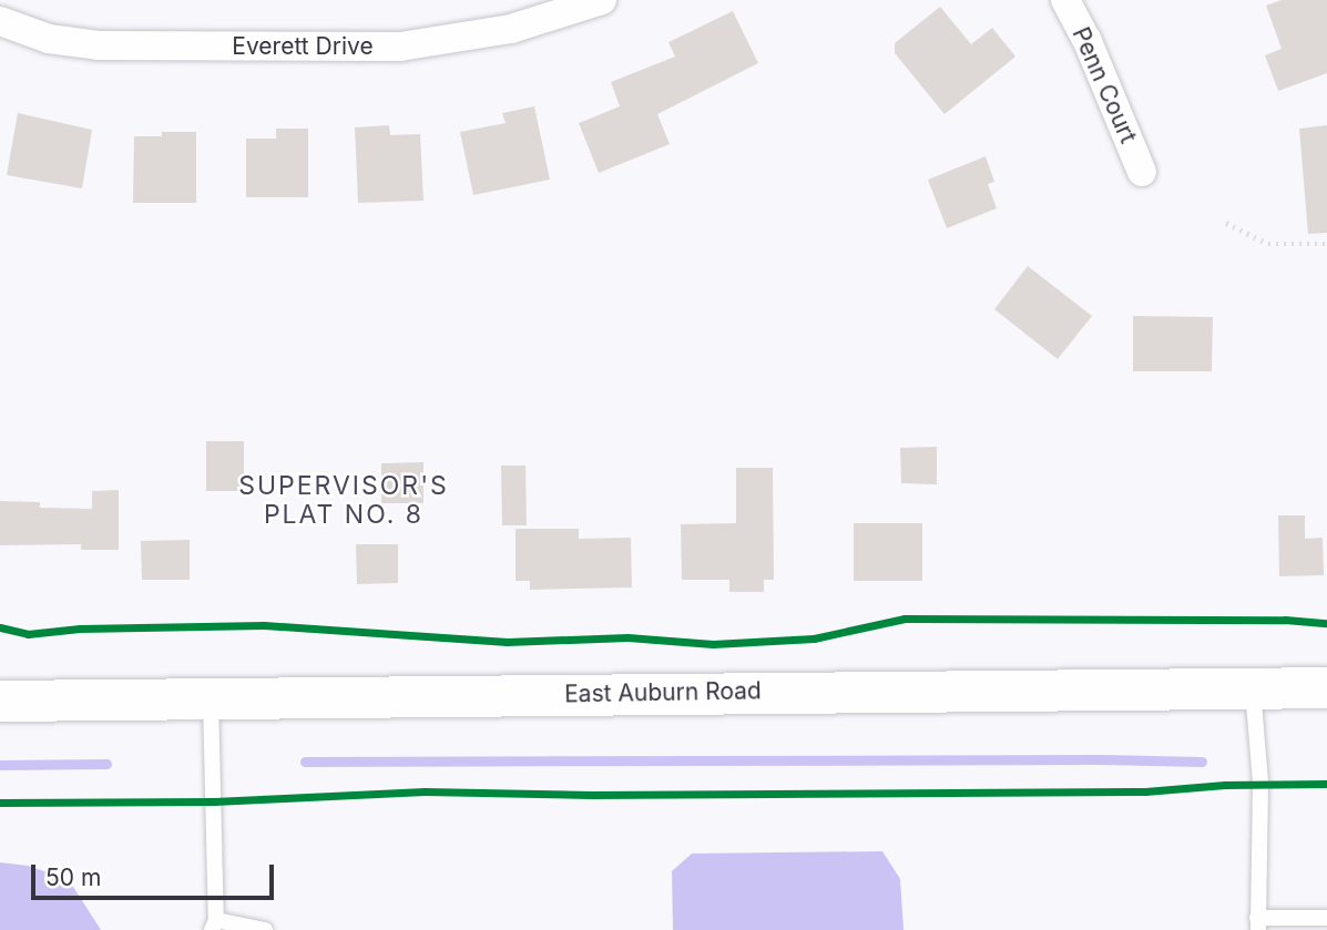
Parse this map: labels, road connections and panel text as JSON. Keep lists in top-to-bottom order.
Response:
{
  "streets": {
    "main road": ["East Auburn Road"],
    "street": ["Everett Drive", "Penn Court"]
  },
  "districts": ["SUPERVISOR'S PLAT NO. 8"],
  "scale_bar": "50 m"
}
